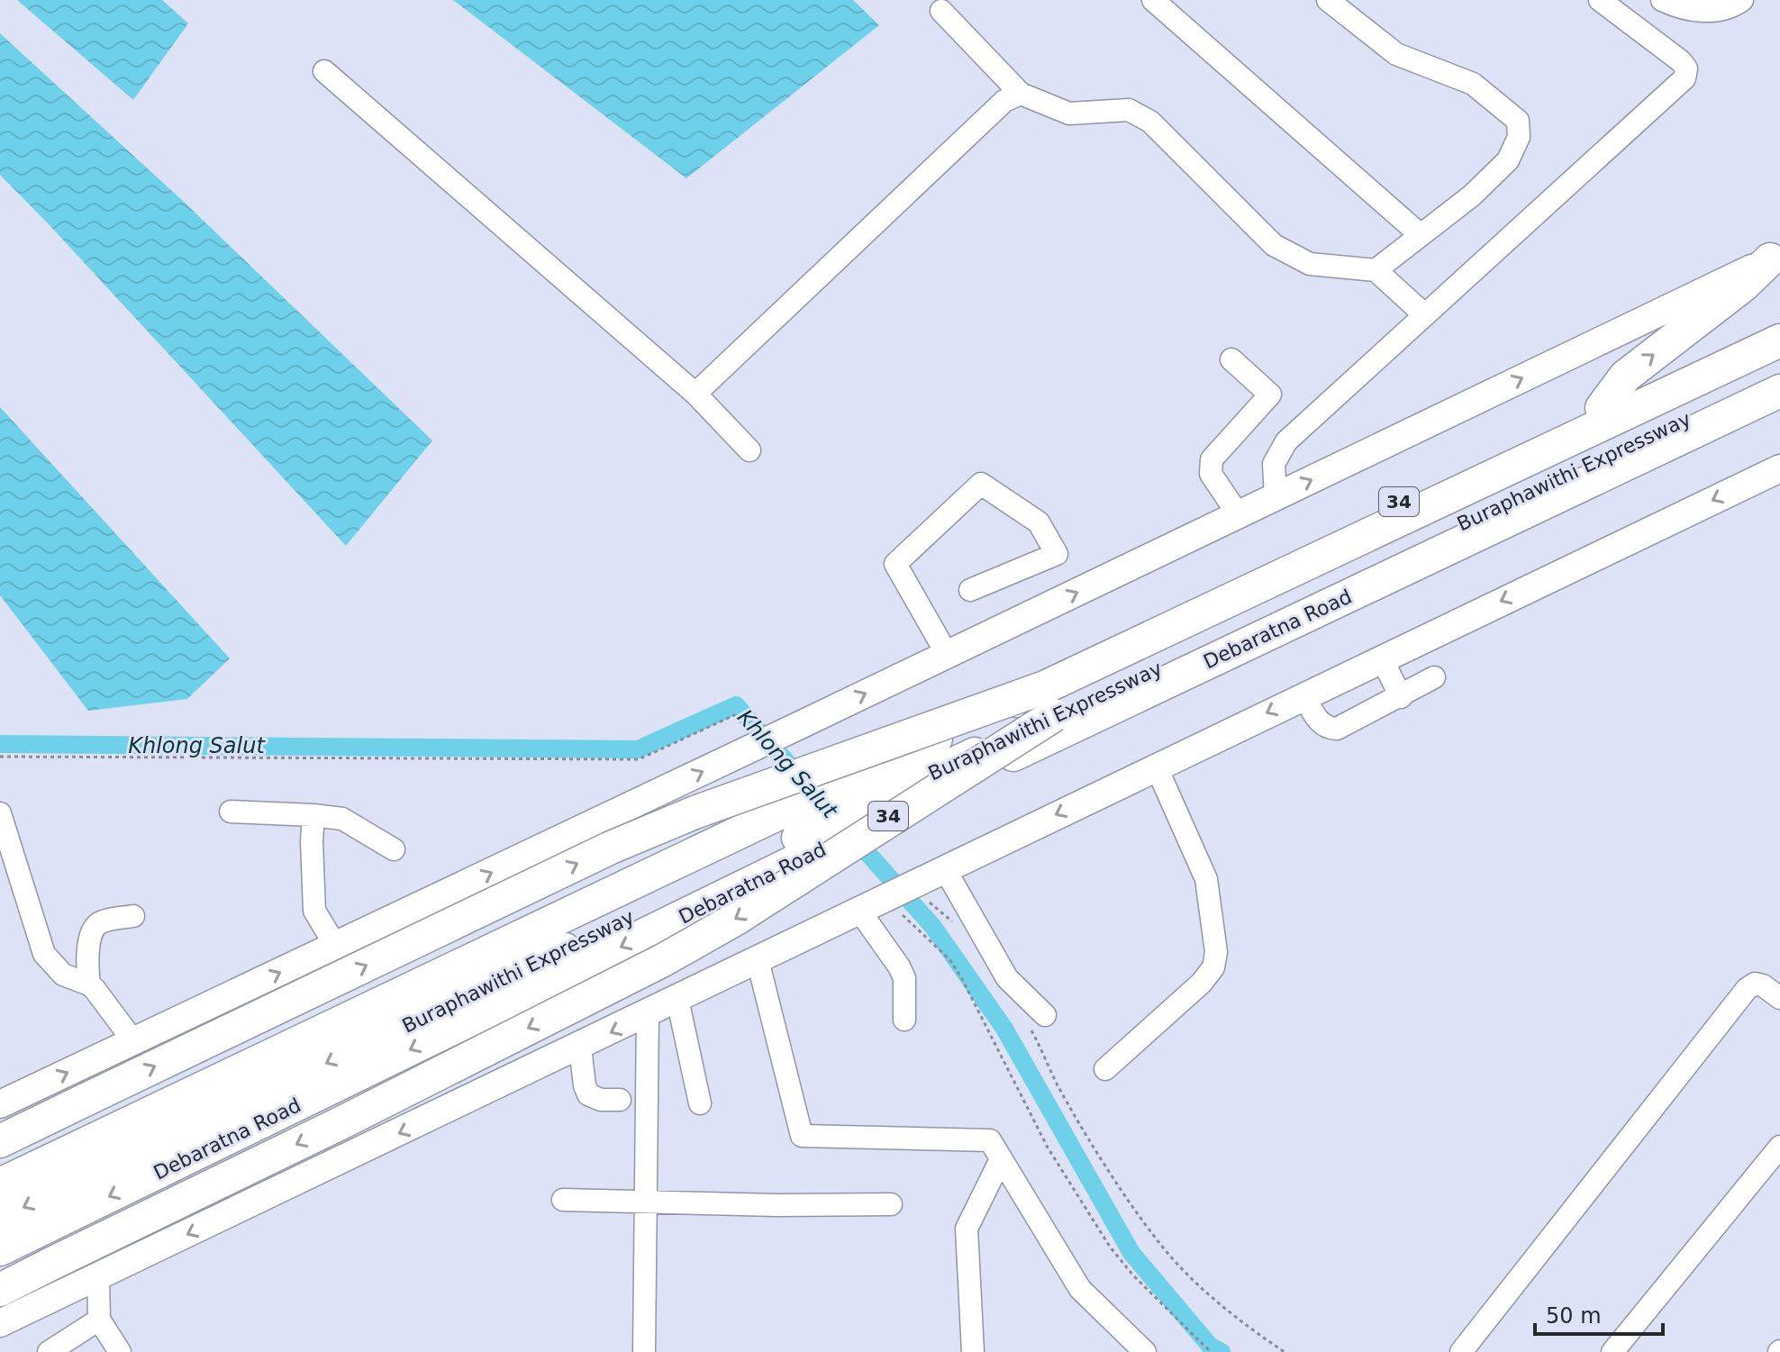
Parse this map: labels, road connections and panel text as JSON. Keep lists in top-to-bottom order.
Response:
{
  "streets": {
    "highway": ["Buraphawithi Expressway", "34", "Debaratna Road"]
  },
  "water": ["Khlong Salut"],
  "scale_bar": "50 m"
}
